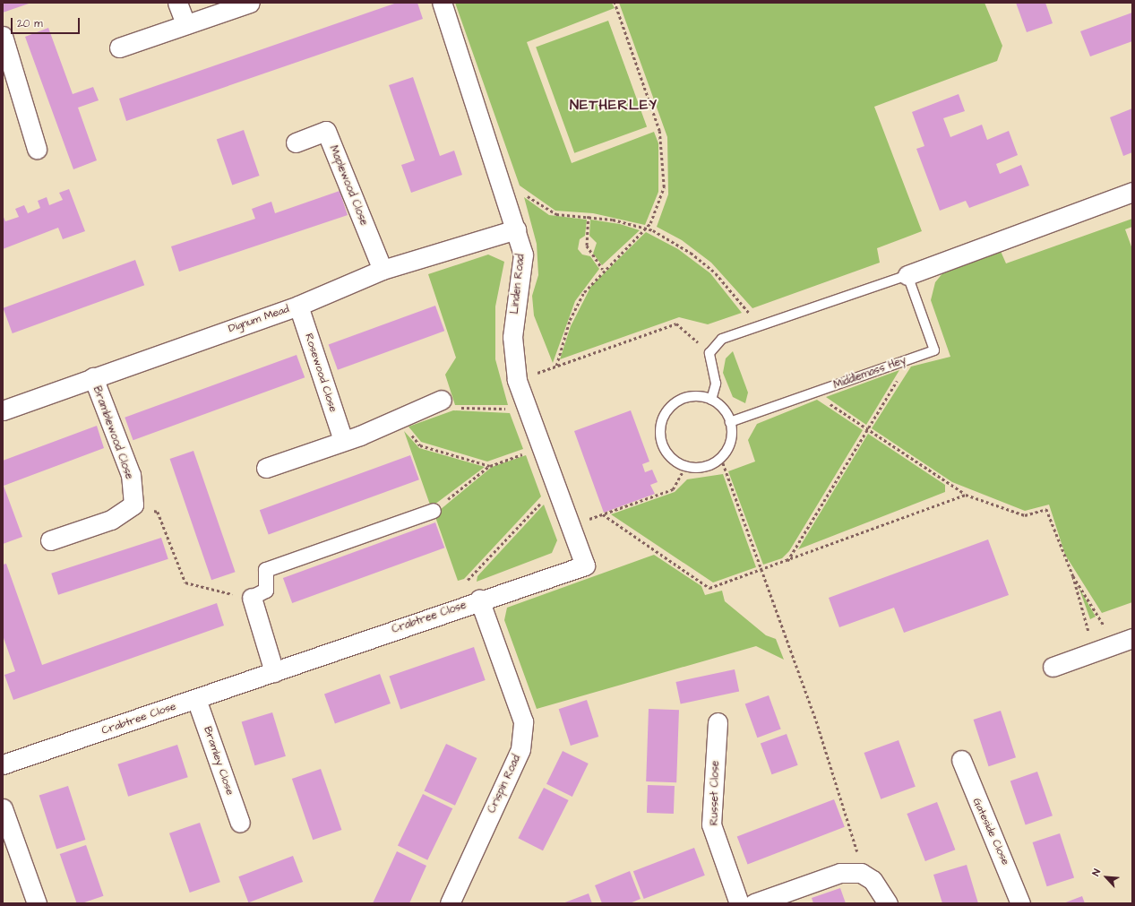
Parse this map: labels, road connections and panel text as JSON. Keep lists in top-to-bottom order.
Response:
{
  "streets": {
    "street": [
      "Maplewood Close",
      "Linden Road",
      "Dignum Mead",
      "Rosewood Close",
      "Bramblewood Close",
      "Crabtree Close",
      "Bramley Close",
      "Crispin Road",
      "Russet Close",
      "Gateside Close"
    ],
    "lane": ["Middlemass Hey"]
  },
  "crossings": [
    ["Maplewood Close", "Dignum Mead"],
    ["Linden Road", "Dignum Mead"],
    ["Linden Road", "Crabtree Close"],
    ["Dignum Mead", "Rosewood Close"],
    ["Dignum Mead", "Bramblewood Close"],
    ["Crabtree Close", "Bramley Close"],
    ["Crabtree Close", "Crispin Road"]
  ],
  "districts": ["NETHERLEY"],
  "scale_bar": "20 m",
  "north": "top left"
}
